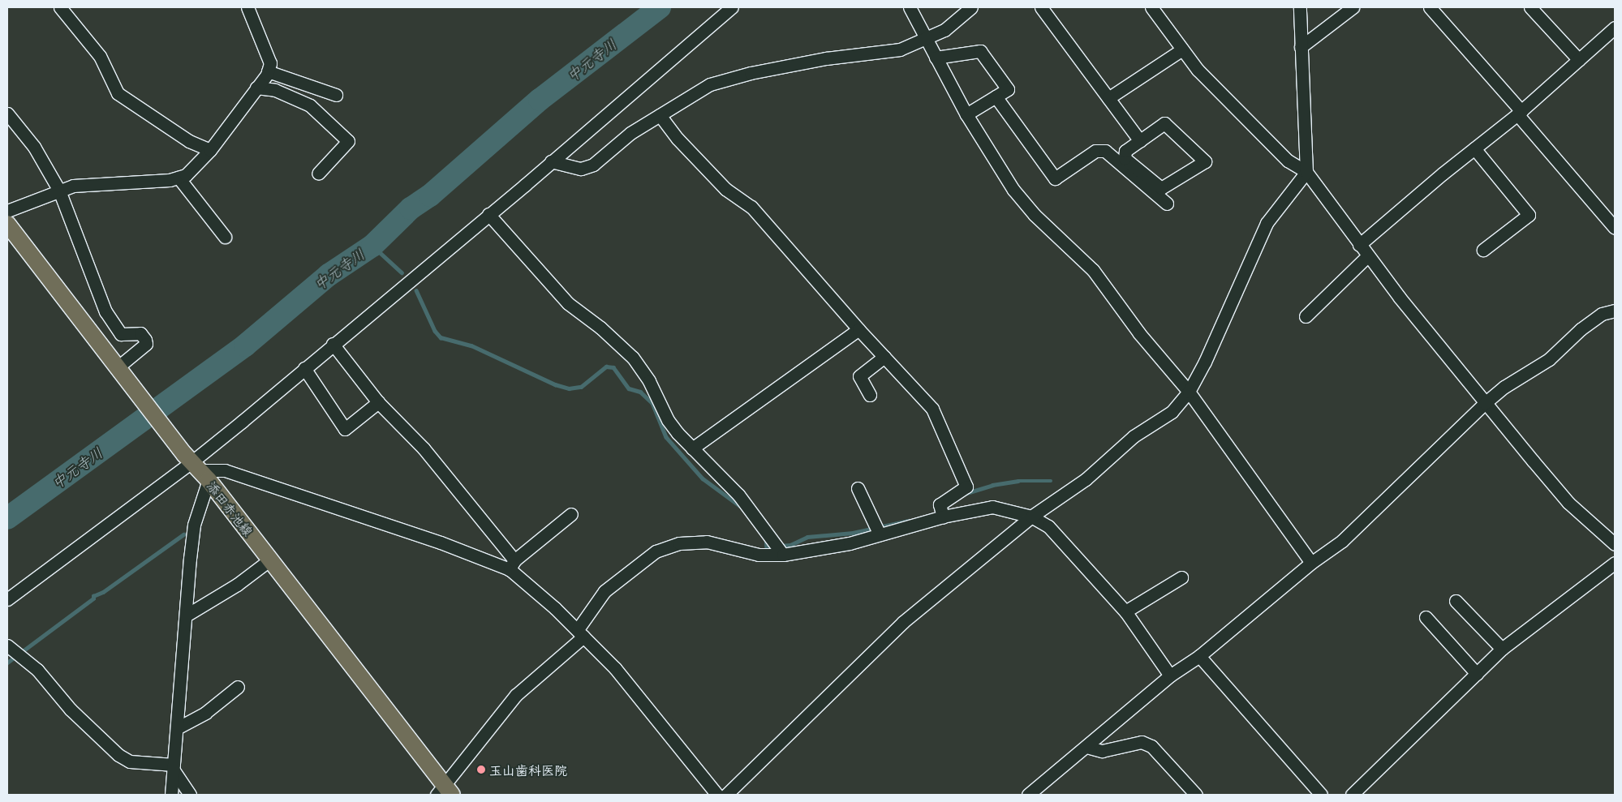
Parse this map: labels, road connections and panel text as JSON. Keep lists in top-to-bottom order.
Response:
{
  "streets": {
    "main road": ["添田赤池線"]
  },
  "water": ["中元寺川"],
  "places": ["玉山歯科医院"]
}
